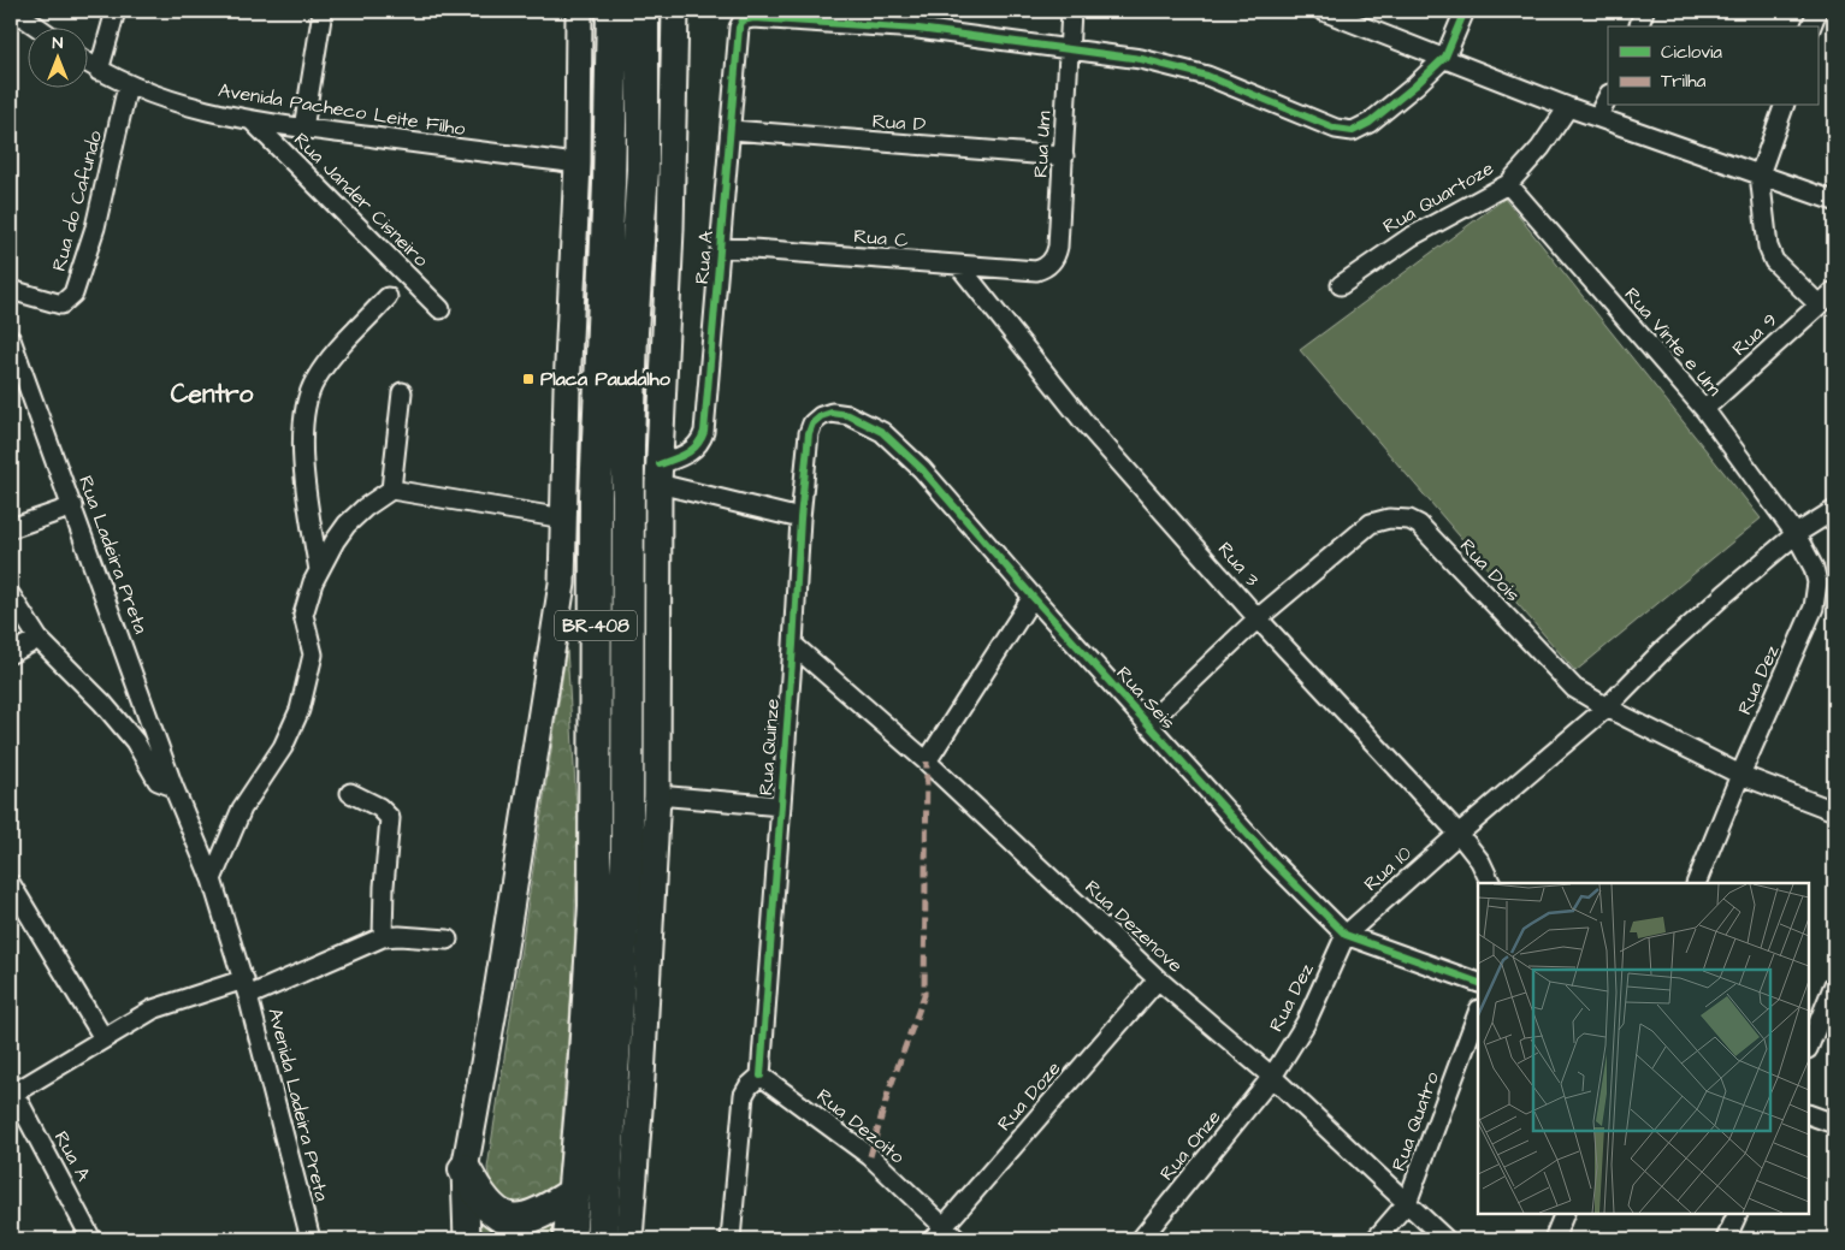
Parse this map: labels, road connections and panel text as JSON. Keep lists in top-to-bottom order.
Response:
{
  "streets": {
    "highway": ["BR-408"],
    "street": [
      "Avenida Pacheco Leite Filho",
      "Rua D",
      "Rua Um",
      "Rua Quartoze",
      "Rua Jander Cisneiro",
      "Rua do Cafundo",
      "Rua C",
      "Rua A",
      "Rua 9",
      "Rua Vinte e Um",
      "Rua Ladeira Preta",
      "Rua 3",
      "Rua Dois",
      "Rua Dez",
      "Rua Seis",
      "Rua Quinze",
      "Rua 10",
      "Rua Dezenove",
      "Rua Doze",
      "Avenida Ladeira Preta",
      "Rua Quatro",
      "Rua Dezoito",
      "Rua Onze"
    ]
  },
  "crossings": [
    ["Avenida Pacheco Leite Filho", "Rua Jander Cisneiro"],
    ["Avenida Pacheco Leite Filho", "Rua do Cafundo"],
    ["Rua D", "Rua Um"],
    ["Rua D", "Rua A"],
    ["Rua Um", "Rua C"],
    ["Rua Quartoze", "Rua Vinte e Um"],
    ["Rua C", "Rua A"],
    ["Rua C", "Rua 3"],
    ["Rua 9", "Rua Vinte e Um"],
    ["Rua Vinte e Um", "Rua Dez"],
    ["Rua Vinte e Um", "Rua 10"],
    ["Rua Ladeira Preta", "Avenida Ladeira Preta"],
    ["Rua 3", "Rua Dois"],
    ["Rua 3", "Rua 10"],
    ["Rua Dois", "Rua Dez"],
    ["Rua Dois", "Rua Seis"],
    ["Rua Dois", "Rua 10"],
    ["Rua Dez", "Rua Seis"],
    ["Rua Dez", "Rua 10"],
    ["Rua Dez", "Rua Dezenove"],
    ["Rua Dez", "Rua Onze"],
    ["Rua Seis", "Rua Quinze"],
    ["Rua Seis", "Rua 10"],
    ["Rua Quinze", "Rua Dezenove"],
    ["Rua Quinze", "Rua Dezoito"],
    ["Rua Dezenove", "Rua Doze"],
    ["Rua Dezenove", "Rua Quatro"],
    ["Rua Dezenove", "Rua Onze"],
    ["Rua Doze", "Rua Dezoito"]
  ],
  "districts": ["Centro"],
  "places": {
    "transit": ["Placa Paudalho"]
  },
  "legend": ["Ciclovia", "Trilha"],
  "north": "top"
}
